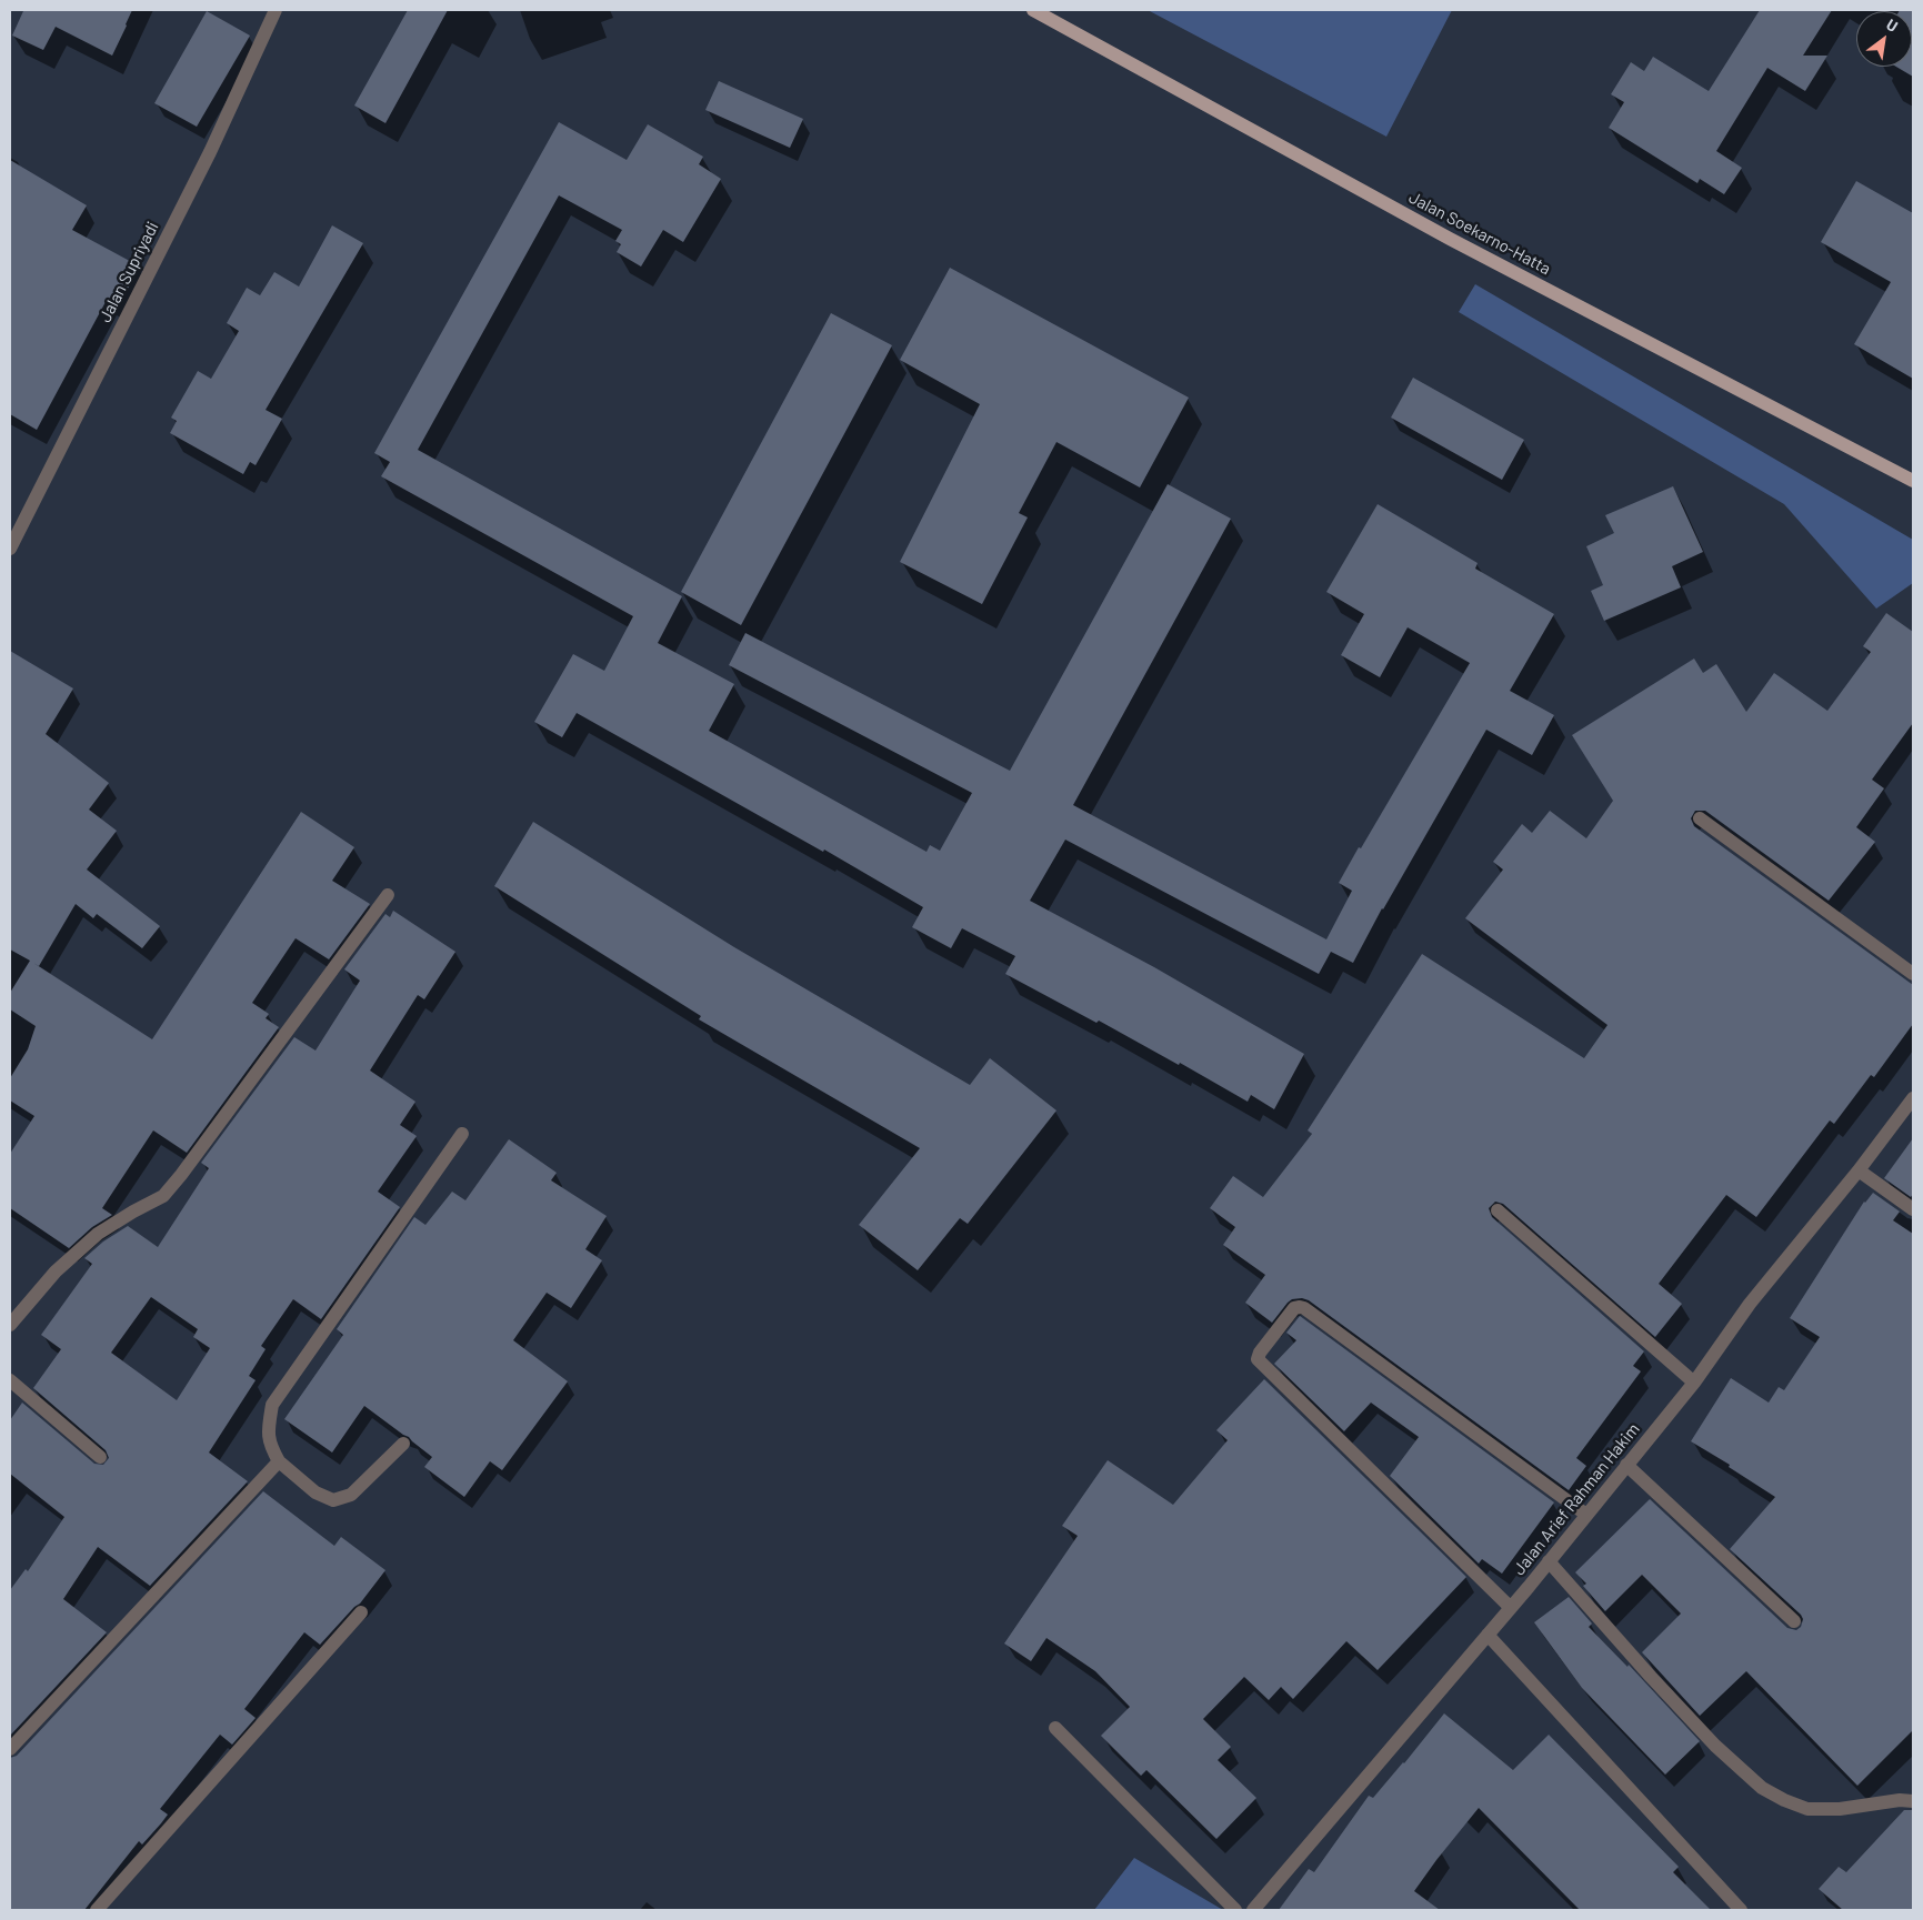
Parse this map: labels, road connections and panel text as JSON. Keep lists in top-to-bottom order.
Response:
{
  "streets": {
    "main road": ["Jalan Soekarno-Hatta"],
    "street": ["Jalan Supriyadi", "Jalan Arief Rahman Hakim"]
  },
  "north": "top right"
}
